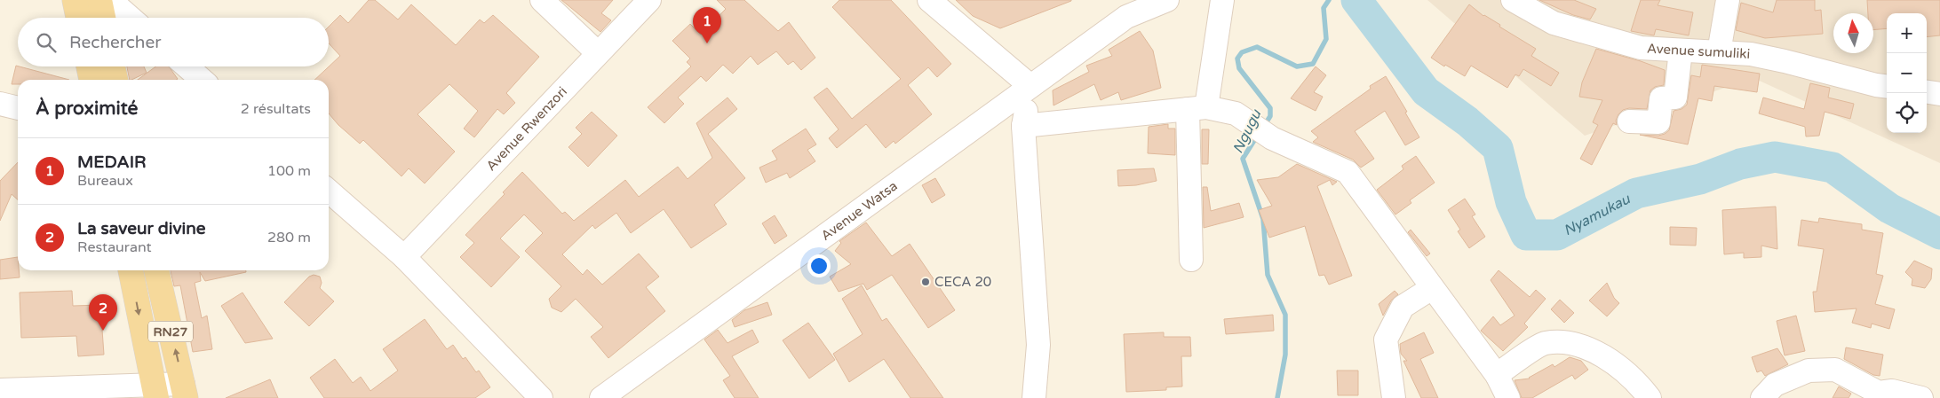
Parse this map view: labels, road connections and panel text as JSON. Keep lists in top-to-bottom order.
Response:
{
  "streets": {
    "main road": ["RN27"],
    "street": ["Avenue sumuliki", "Avenue Rwenzori", "Avenue Watsa"]
  },
  "water": ["Ngugu", "Nyamukau"],
  "places": ["CECA 20"],
  "north": "top",
  "page": {
    "pins": ["1", "2"],
    "map_buttons": ["+", "−"],
    "search": "Rechercher",
    "heading": ["À proximité", "2 résultats"],
    "list": [
      {
        "mark": "1",
        "name": "MEDAIR",
        "note": "Bureaux",
        "value": "100 m"
      },
      {
        "mark": "2",
        "name": "La saveur divine",
        "note": "Restaurant",
        "value": "280 m"
      }
    ]
  }
}
